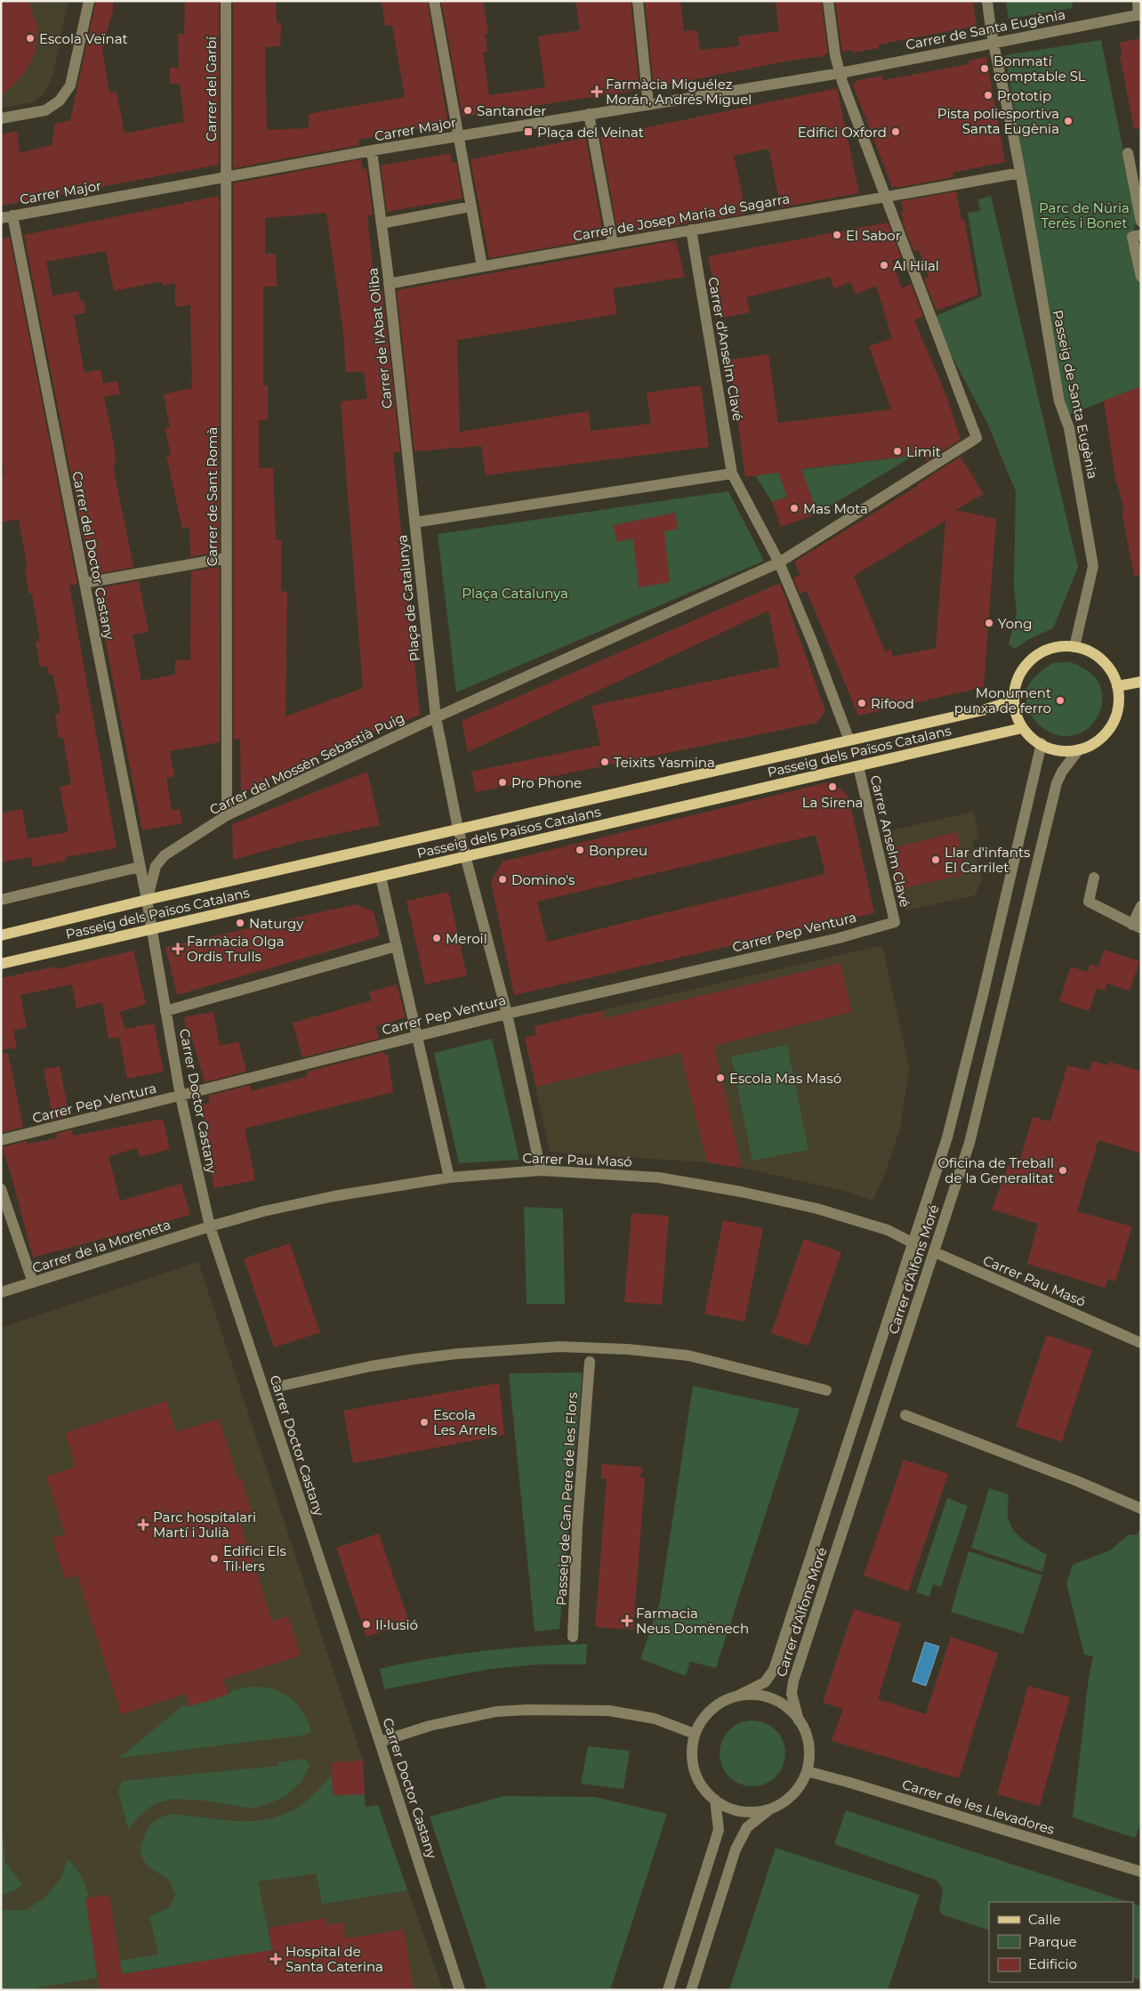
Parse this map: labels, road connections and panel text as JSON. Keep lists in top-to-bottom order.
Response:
{
  "streets": {
    "main road": ["Passeig dels Països Catalans"],
    "street": [
      "Carrer de Santa Eugènia",
      "Carrer del Garbí",
      "Carrer Major",
      "Carrer de Josep Maria de Sagarra",
      "Carrer de l'Abat Oliba",
      "Carrer d'Anselm Clavé",
      "Passeig de Santa Eugènia",
      "Carrer de Sant Romà",
      "Carrer del Doctor Castany",
      "Plaça de Catalunya",
      "Carrer del Mossèn Sebastià Puig",
      "Carrer Anselm Clavé",
      "Carrer Pep Ventura",
      "Carrer Doctor Castany",
      "Carrer Pau Masó",
      "Carrer de la Moreneta",
      "Carrer d'Alfons Moré",
      "Passeig de Can Pere de les Flors",
      "Carrer de les Llevadores"
    ]
  },
  "crossings": [
    ["Carrer de Santa Eugènia", "Carrer Major"],
    ["Carrer de Santa Eugènia", "Passeig de Santa Eugènia"],
    ["Carrer del Garbí", "Carrer Major"],
    ["Carrer del Garbí", "Carrer de Sant Romà"],
    ["Carrer Major", "Carrer de l'Abat Oliba"],
    ["Carrer Major", "Carrer de Sant Romà"],
    ["Carrer Major", "Carrer del Doctor Castany"],
    ["Carrer de Josep Maria de Sagarra", "Carrer de l'Abat Oliba"],
    ["Carrer de Josep Maria de Sagarra", "Carrer d'Anselm Clavé"],
    ["Carrer de Josep Maria de Sagarra", "Passeig de Santa Eugènia"],
    ["Carrer de l'Abat Oliba", "Plaça de Catalunya"],
    ["Carrer d'Anselm Clavé", "Plaça de Catalunya"],
    ["Passeig de Santa Eugènia", "Passeig dels Països Catalans"],
    ["Passeig de Santa Eugènia", "Carrer d'Alfons Moré"],
    ["Carrer de Sant Romà", "Carrer del Mossèn Sebastià Puig"],
    ["Carrer del Doctor Castany", "Carrer del Mossèn Sebastià Puig"],
    ["Carrer del Doctor Castany", "Carrer Doctor Castany"],
    ["Plaça de Catalunya", "Carrer del Mossèn Sebastià Puig"],
    ["Passeig dels Països Catalans", "Carrer Anselm Clavé"],
    ["Passeig dels Països Catalans", "Carrer Doctor Castany"],
    ["Passeig dels Països Catalans", "Carrer d'Alfons Moré"],
    ["Carrer del Mossèn Sebastià Puig", "Carrer Doctor Castany"],
    ["Carrer Anselm Clavé", "Carrer Pep Ventura"],
    ["Carrer Pep Ventura", "Carrer Doctor Castany"],
    ["Carrer Doctor Castany", "Carrer Pau Masó"],
    ["Carrer Doctor Castany", "Carrer de la Moreneta"],
    ["Carrer Pau Masó", "Carrer de la Moreneta"],
    ["Carrer Pau Masó", "Carrer d'Alfons Moré"],
    ["Carrer d'Alfons Moré", "Carrer de les Llevadores"]
  ],
  "parks": ["Parc de Núria Terés i Bonet", "Plaça Catalunya"],
  "places": {
    "other": [
      "Escola Veïnat",
      "Bonmatí comptable SL",
      "Prototip",
      "Santander",
      "Pista poliesportiva Santa Eugènia",
      "Edifici Oxford",
      "El Sabor",
      "Al Hilal",
      "Limit",
      "Mas Mota",
      "Yong",
      "Monument punxa de ferro",
      "Rifood",
      "Teixits Yasmina",
      "Pro Phone",
      "La Sirena",
      "Bonpreu",
      "Llar d'infants El Carrilet",
      "Domino's",
      "Naturgy",
      "Meroil",
      "Escola Mas Masó",
      "Oficina de Treball de la Generalitat",
      "Escola Les Arrels",
      "Edifici Els Til·lers",
      "Il•lusió"
    ],
    "health": [
      "Farmàcia Miguélez Morán, Andrés Miguel",
      "Farmàcia Olga Ordis Trulls",
      "Parc hospitalari Martí i Julià",
      "Farmacia Neus Domènech",
      "Hospital de Santa Caterina"
    ],
    "transit": ["Plaça del Veinat"]
  },
  "legend": ["Calle", "Parque", "Edificio"]
}
